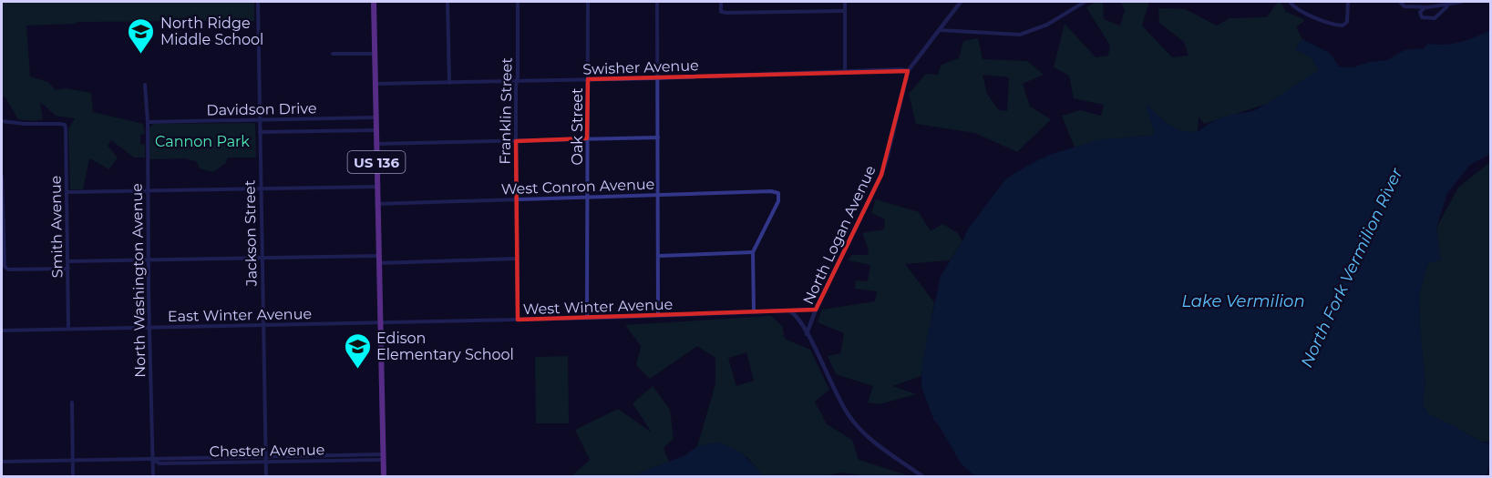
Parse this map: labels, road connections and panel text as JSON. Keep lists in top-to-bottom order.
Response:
{
  "streets": {
    "main road": ["US 136"],
    "street": [
      "Swisher Avenue",
      "Davidson Drive",
      "Franklin Street",
      "Oak Street",
      "West Conron Avenue",
      "Smith Avenue",
      "Jackson Street",
      "North Logan Avenue",
      "North Washington Avenue",
      "West Winter Avenue",
      "East Winter Avenue",
      "Chester Avenue"
    ]
  },
  "crossings": [
    ["Swisher Avenue", "Franklin Street"],
    ["Swisher Avenue", "Oak Street"],
    ["Swisher Avenue", "US 136"],
    ["Swisher Avenue", "North Logan Avenue"],
    ["Davidson Drive", "US 136"],
    ["Davidson Drive", "Jackson Street"],
    ["Davidson Drive", "North Washington Avenue"],
    ["Franklin Street", "West Conron Avenue"],
    ["Franklin Street", "West Winter Avenue"],
    ["Oak Street", "West Conron Avenue"],
    ["Oak Street", "West Winter Avenue"],
    ["US 136", "West Conron Avenue"],
    ["US 136", "West Winter Avenue"],
    ["US 136", "East Winter Avenue"],
    ["US 136", "Chester Avenue"],
    ["Smith Avenue", "East Winter Avenue"],
    ["Jackson Street", "East Winter Avenue"],
    ["Jackson Street", "Chester Avenue"],
    ["North Logan Avenue", "West Winter Avenue"],
    ["North Washington Avenue", "East Winter Avenue"],
    ["North Washington Avenue", "Chester Avenue"],
    ["West Winter Avenue", "East Winter Avenue"]
  ],
  "water": ["North Fork Vermilion River", "Lake Vermilion"],
  "parks": ["Cannon Park"],
  "places": {
    "school or university": ["North Ridge Middle School", "Edison Elementary School"]
  }
}
